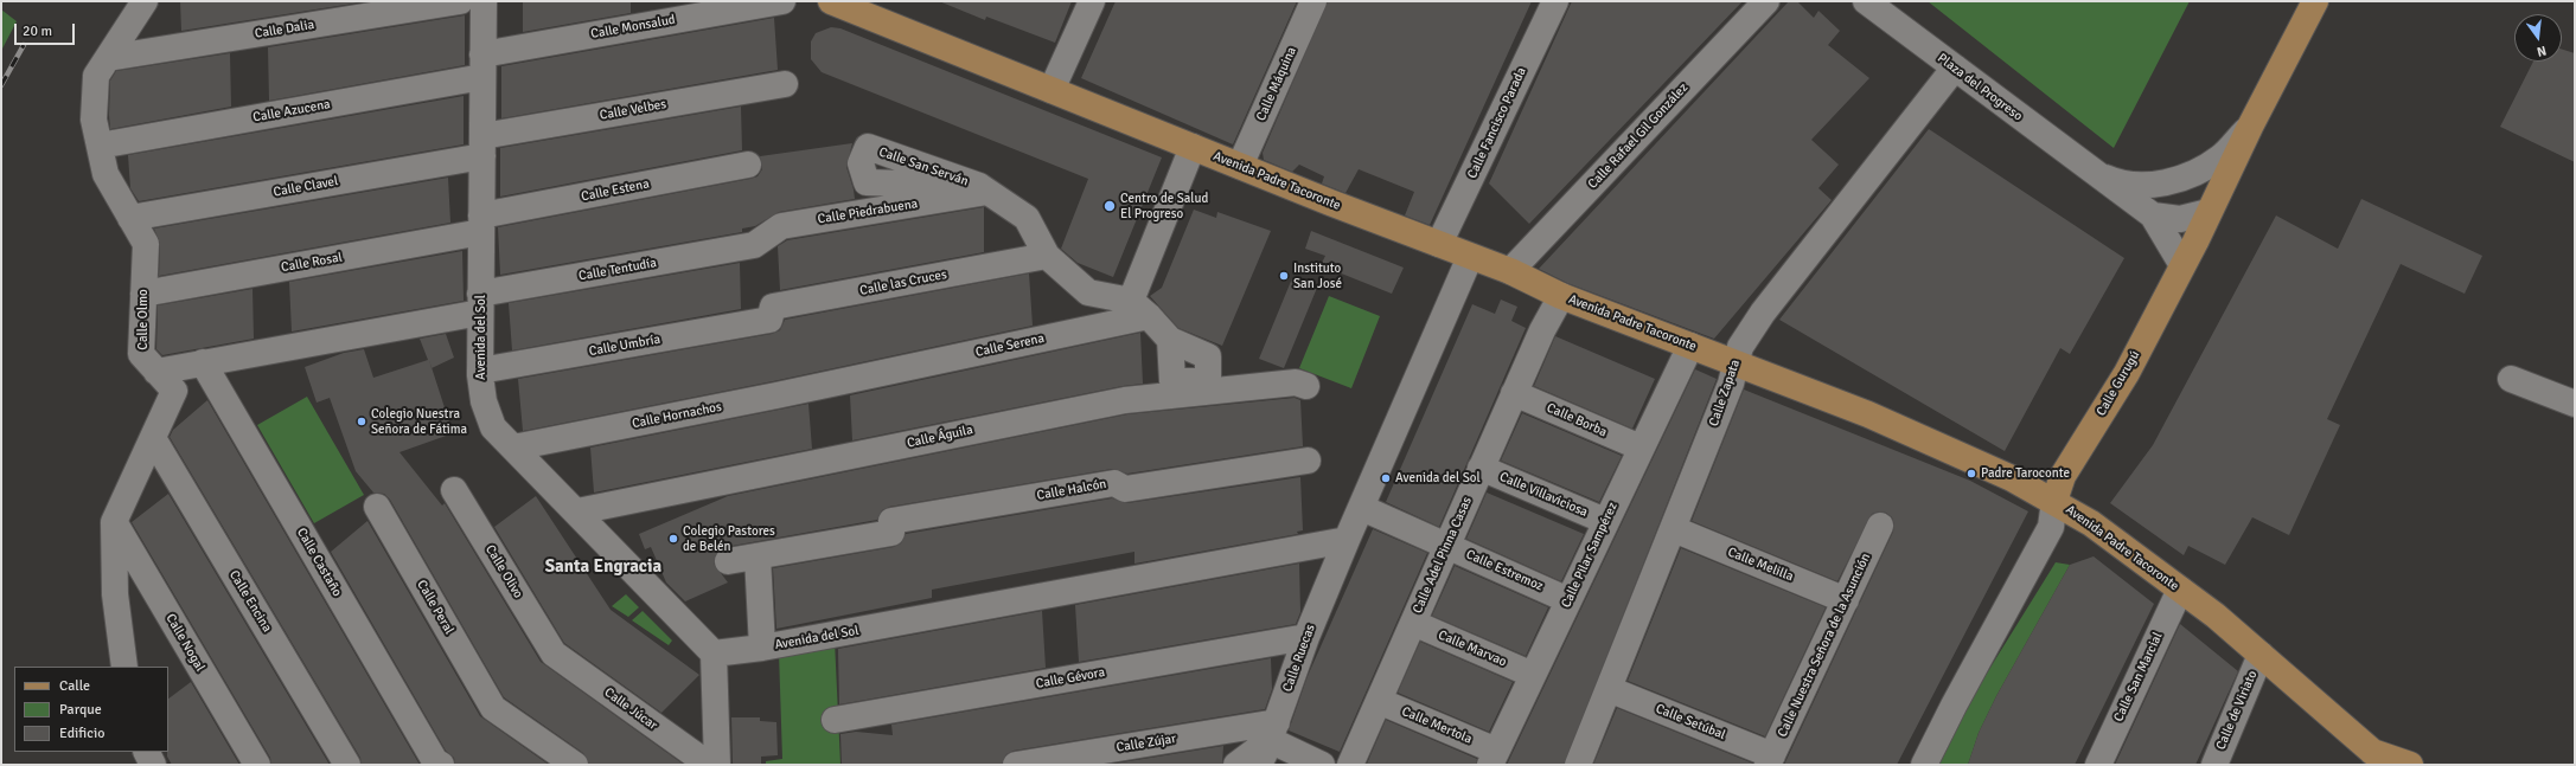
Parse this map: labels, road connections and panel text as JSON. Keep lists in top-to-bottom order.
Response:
{
  "streets": {
    "main road": ["Avenida Padre Tacoronte", "Calle Gurugú"],
    "street": [
      "Calle Monsalud",
      "Calle Dalia",
      "Calle Máquina",
      "Plaza del Progreso",
      "Calle Velbes",
      "Calle Azucena",
      "Calle Fancisco Parada",
      "Calle Rafael Gil González",
      "Calle San Serván",
      "Calle Clavel",
      "Calle Estena",
      "Calle Piedrabuena",
      "Calle Rosal",
      "Calle Tentudía",
      "Calle las Cruces",
      "Calle Olmo",
      "Avenida del Sol",
      "Calle Umbría",
      "Calle Serena",
      "Calle Zapata",
      "Calle Hornachos",
      "Calle Borba",
      "Calle Águila",
      "Calle Halcón",
      "Calle Villaviciosa",
      "Calle Adel Pinna Casas",
      "Calle Pilar Sampérez",
      "Calle Castaño",
      "Calle Melilla",
      "Calle Estremoz",
      "Calle Olivo",
      "Calle Encina",
      "Calle Peral",
      "Calle Nogal",
      "Calle Nuestra Señora de la Asunción",
      "Calle Marvao",
      "Calle Ruecas",
      "Calle San Marcial",
      "Calle Gévora",
      "Calle Júcar",
      "Calle de Viriato",
      "Calle Setúbal",
      "Calle Mertola",
      "Calle Zújar"
    ]
  },
  "crossings": [
    ["Calle Monsalud", "Calle Azucena"],
    ["Calle Monsalud", "Avenida del Sol"],
    ["Calle Dalia", "Calle Olmo"],
    ["Calle Máquina", "Avenida Padre Tacoronte"],
    ["Plaza del Progreso", "Calle Gurugú"],
    ["Plaza del Progreso", "Calle Zapata"],
    ["Calle Velbes", "Calle Clavel"],
    ["Calle Velbes", "Avenida del Sol"],
    ["Calle Azucena", "Calle Olmo"],
    ["Calle Azucena", "Avenida del Sol"],
    ["Calle Fancisco Parada", "Avenida Padre Tacoronte"],
    ["Calle Rafael Gil González", "Avenida Padre Tacoronte"],
    ["Calle San Serván", "Calle Piedrabuena"],
    ["Avenida Padre Tacoronte", "Calle Gurugú"],
    ["Avenida Padre Tacoronte", "Calle Zapata"],
    ["Avenida Padre Tacoronte", "Calle Adel Pinna Casas"],
    ["Avenida Padre Tacoronte", "Calle Pilar Sampérez"],
    ["Avenida Padre Tacoronte", "Calle San Marcial"],
    ["Avenida Padre Tacoronte", "Calle de Viriato"],
    ["Calle Clavel", "Calle Olmo"],
    ["Calle Clavel", "Avenida del Sol"],
    ["Calle Estena", "Calle Rosal"],
    ["Calle Estena", "Avenida del Sol"],
    ["Calle Piedrabuena", "Calle Tentudía"],
    ["Calle Rosal", "Calle Olmo"],
    ["Calle Rosal", "Avenida del Sol"],
    ["Calle Tentudía", "Calle Olmo"],
    ["Calle Tentudía", "Avenida del Sol"],
    ["Calle Tentudía", "Calle Castaño"],
    ["Calle las Cruces", "Calle Umbría"],
    ["Calle Olmo", "Calle Encina"],
    ["Calle Olmo", "Calle Nogal"],
    ["Avenida del Sol", "Calle Umbría"],
    ["Avenida del Sol", "Calle Hornachos"],
    ["Avenida del Sol", "Calle Águila"],
    ["Avenida del Sol", "Calle Ruecas"],
    ["Calle Serena", "Calle Hornachos"],
    ["Calle Zapata", "Calle Melilla"],
    ["Calle Zapata", "Calle Setúbal"],
    ["Calle Borba", "Calle Adel Pinna Casas"],
    ["Calle Borba", "Calle Pilar Sampérez"],
    ["Calle Villaviciosa", "Calle Adel Pinna Casas"],
    ["Calle Villaviciosa", "Calle Pilar Sampérez"],
    ["Calle Adel Pinna Casas", "Calle Estremoz"],
    ["Calle Adel Pinna Casas", "Calle Marvao"],
    ["Calle Adel Pinna Casas", "Calle Mertola"],
    ["Calle Pilar Sampérez", "Calle Estremoz"],
    ["Calle Pilar Sampérez", "Calle Marvao"],
    ["Calle Pilar Sampérez", "Calle Mertola"],
    ["Calle Melilla", "Calle Nuestra Señora de la Asunción"],
    ["Calle Olivo", "Calle Júcar"],
    ["Calle Nuestra Señora de la Asunción", "Calle Setúbal"],
    ["Calle Ruecas", "Calle Gévora"],
    ["Calle Ruecas", "Calle Zújar"]
  ],
  "districts": ["Santa Engracia"],
  "places": [
    "Centro de Salud El Progreso",
    "Instituto San José",
    "Colegio Nuestra Señora de Fátima",
    "Padre Taroconte",
    "Avenida del Sol",
    "Colegio Pastores de Belén"
  ],
  "legend": ["Calle", "Parque", "Edificio"],
  "scale_bar": "20 m",
  "north": "bottom"
}
